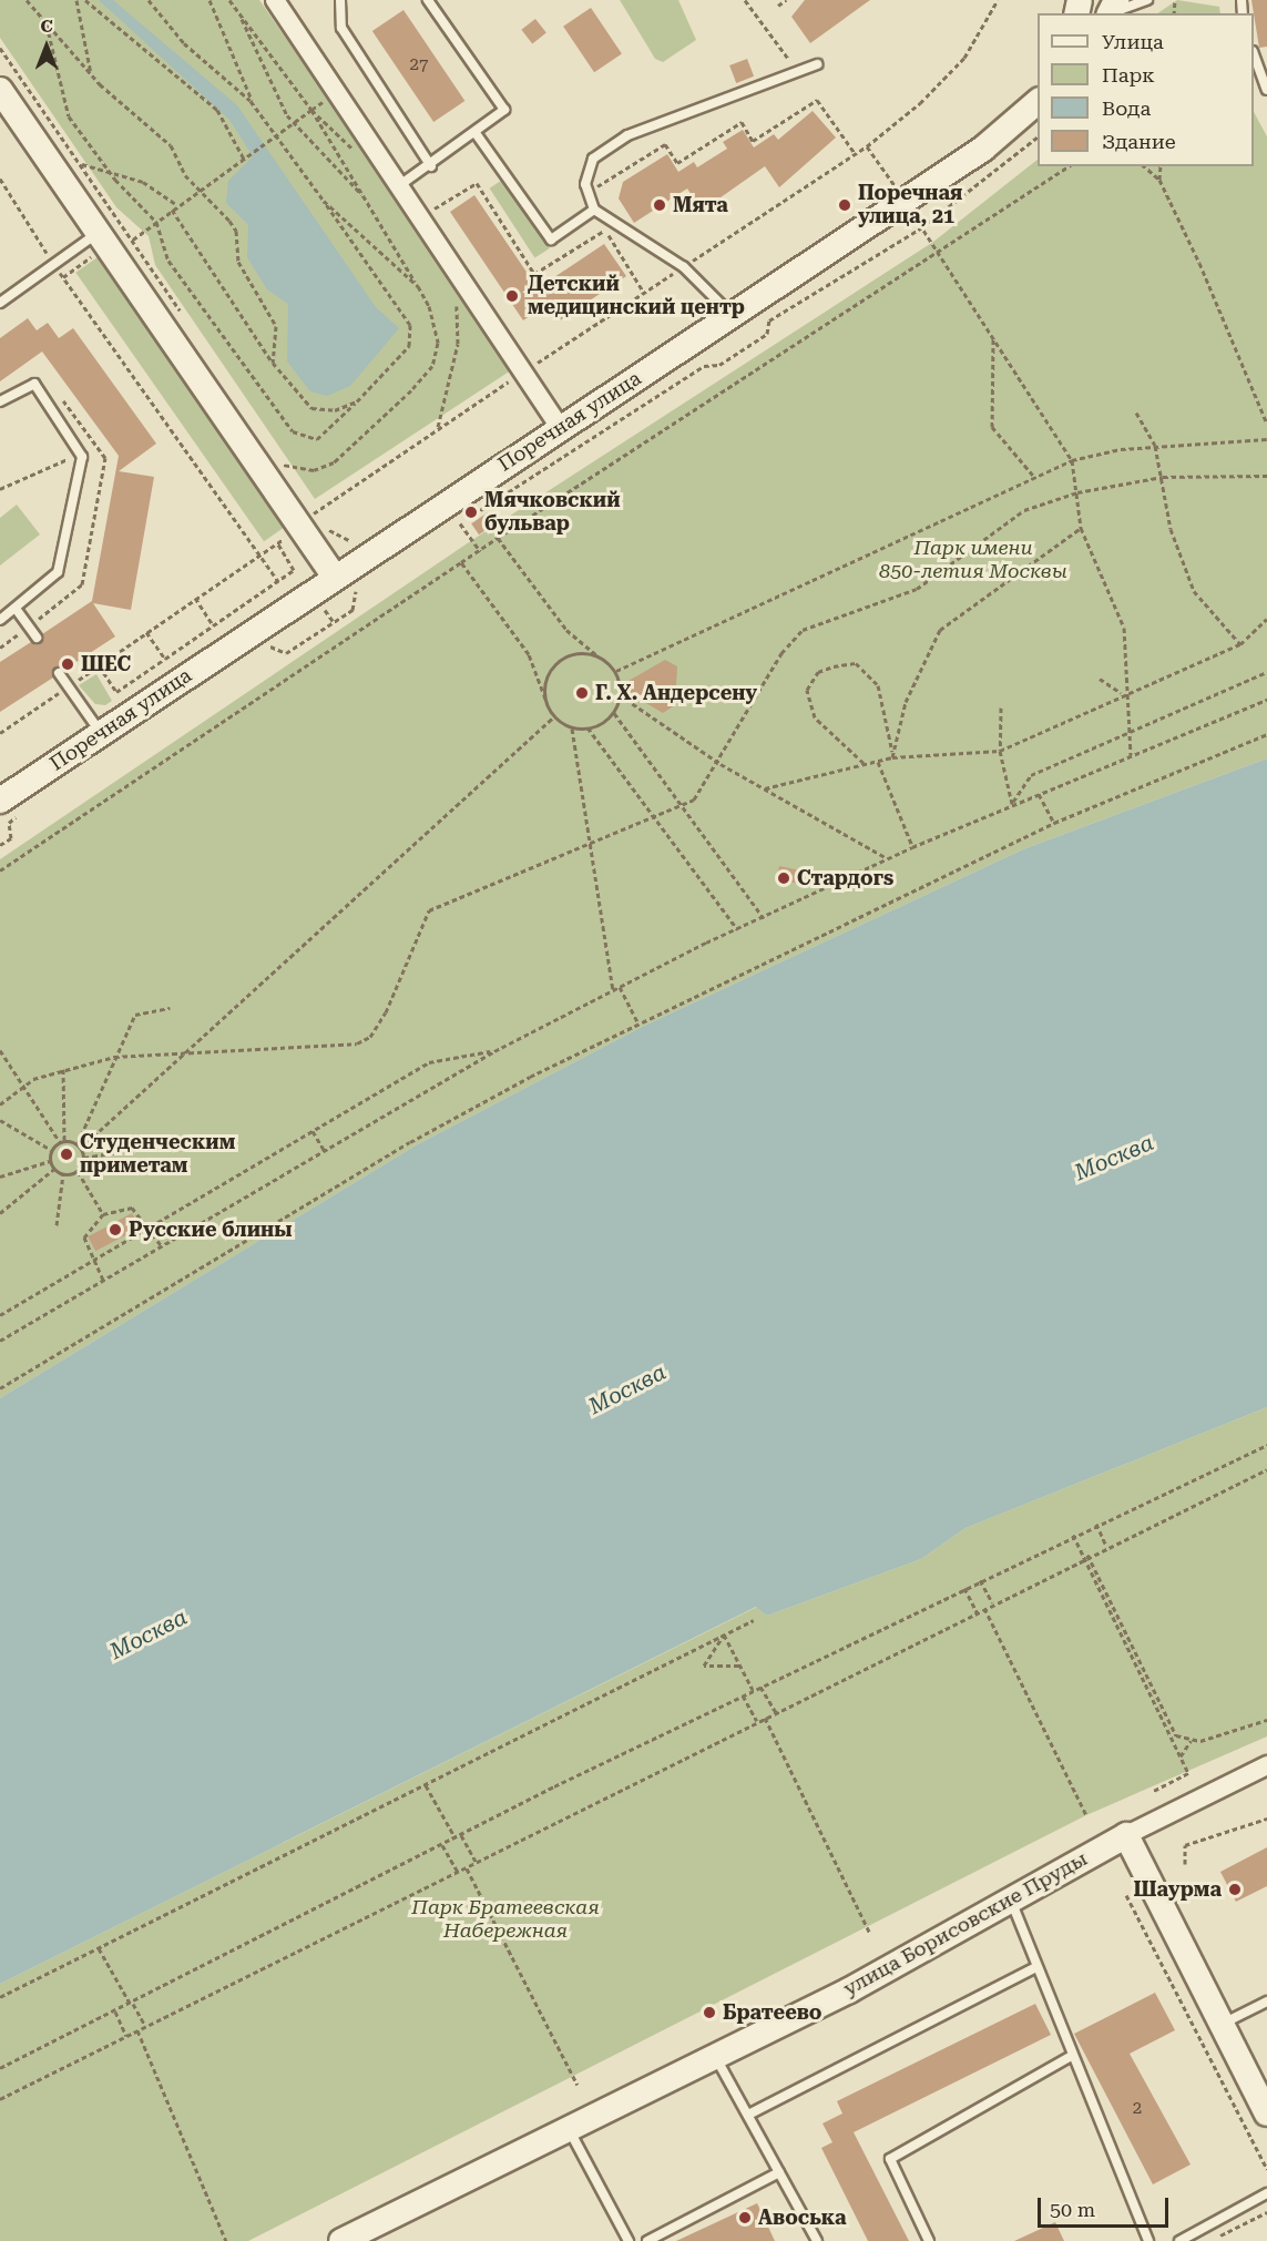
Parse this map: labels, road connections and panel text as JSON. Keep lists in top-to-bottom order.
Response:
{
  "streets": {
    "street": ["Поречная улица", "улица Борисовские Пруды"]
  },
  "water": ["Москва"],
  "parks": ["Парк имени 850-летия Москвы", "Парк Братеевская Набережная"],
  "places": [
    "Мята",
    "Поречная улица, 21",
    "Детский медицинский центр",
    "Мячковский бульвар",
    "ШЕС",
    "Г. Х. Андерсену",
    "Стардогs",
    "Студенческим приметам",
    "Русские блины",
    "Шаурма",
    "Братеево",
    "Авоська"
  ],
  "house_numbers": ["27", "2"],
  "legend": [
    "Улица",
    "Парк",
    "Вода",
    "Здание"
  ],
  "scale_bar": "50 m",
  "north": "top"
}
